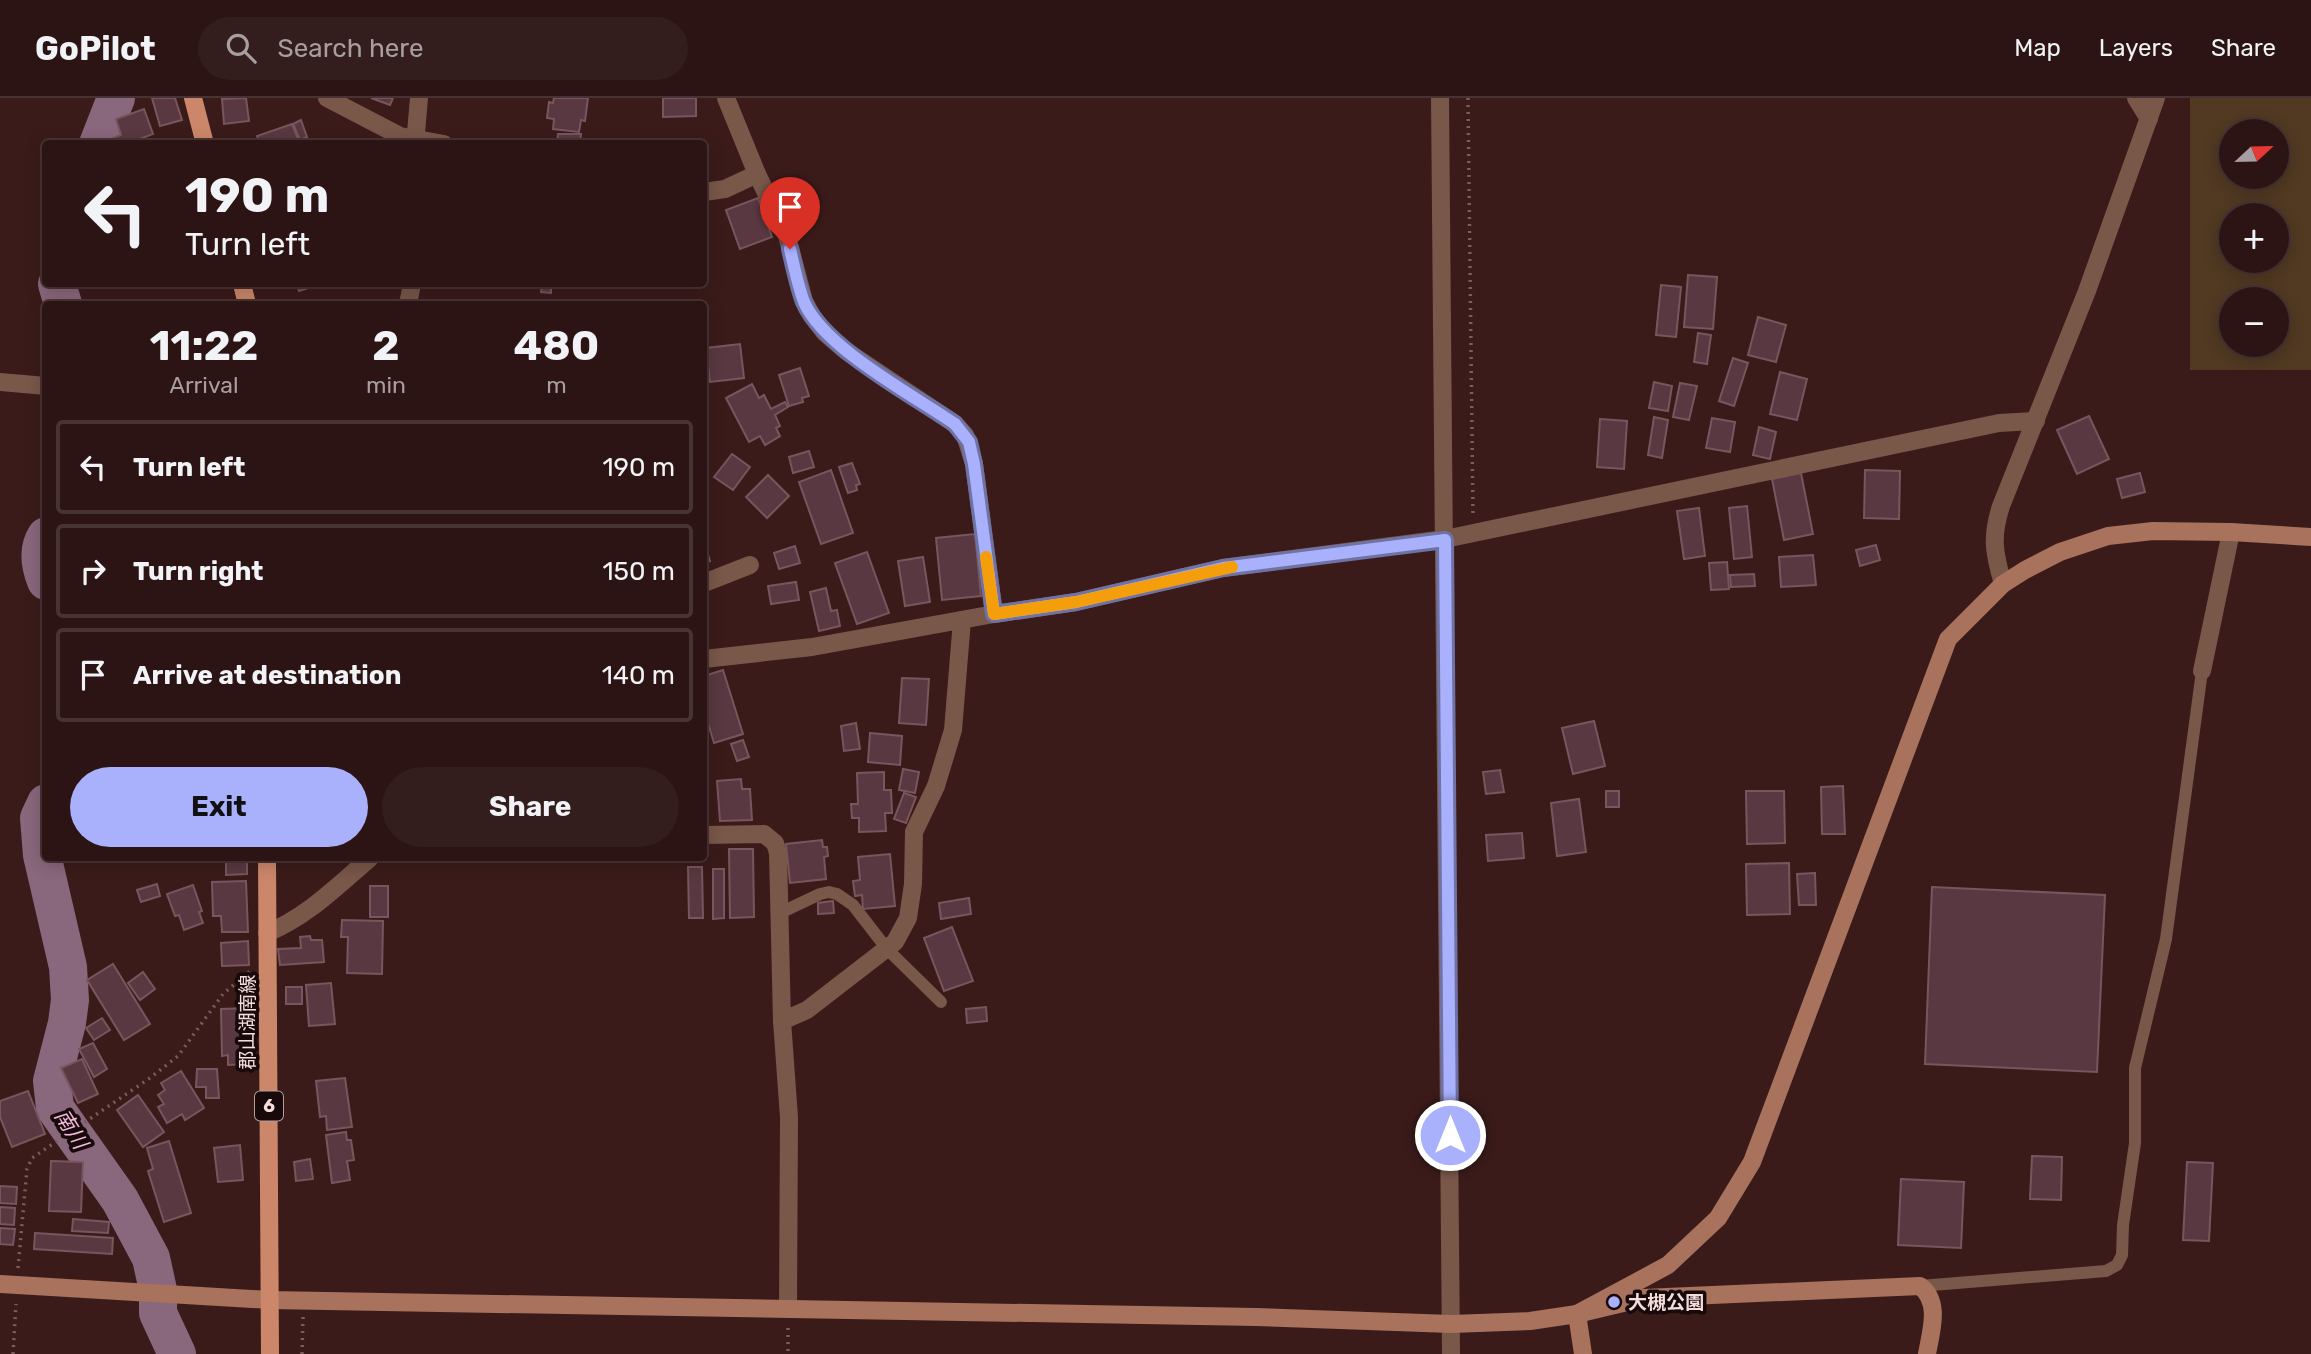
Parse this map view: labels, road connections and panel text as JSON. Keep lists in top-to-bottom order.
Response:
{
  "streets": {
    "main road": ["郡山湖南線", "6"]
  },
  "water": ["南川"],
  "places": ["大槻公園"],
  "north": "right",
  "page": {
    "header": "GoPilot",
    "search": "Search here",
    "nav": ["Map", "Layers", "Share"],
    "map_buttons": ["+", "−"],
    "turn": ["190 m", "Turn left"],
    "eta": [
      "11:22",
      "Arrival",
      "2",
      "min",
      "480",
      "m"
    ],
    "list": [
      {
        "name": "Turn left",
        "value": "190 m"
      },
      {
        "name": "Turn right",
        "value": "150 m"
      },
      {
        "name": "Arrive at destination",
        "value": "140 m"
      }
    ],
    "buttons": ["Exit", "Share"]
  }
}
